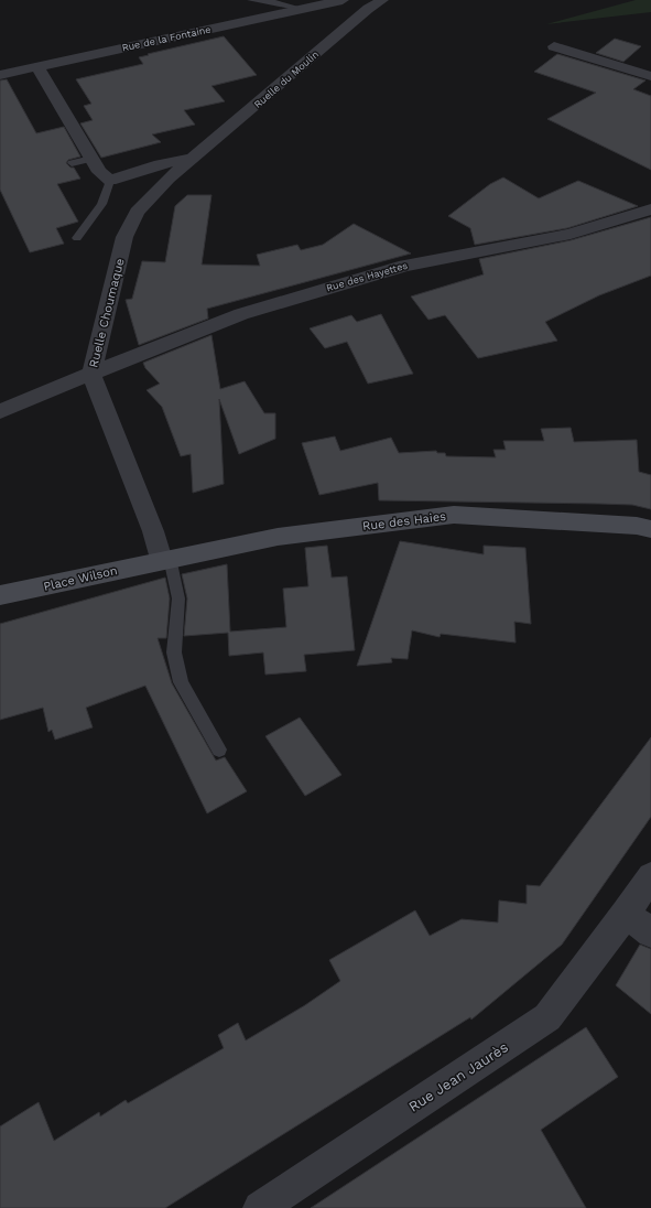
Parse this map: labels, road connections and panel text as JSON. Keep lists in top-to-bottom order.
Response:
{
  "streets": {
    "street": [
      "Rue de la Fontaine",
      "Ruelle du Moulin",
      "Rue des Hayettes",
      "Ruelle Choumaque",
      "Rue des Haies",
      "Place Wilson",
      "Rue Jean Jaurès"
    ]
  },
  "crossings": [
    ["Rue de la Fontaine", "Ruelle du Moulin"],
    ["Ruelle du Moulin", "Ruelle Choumaque"],
    ["Rue des Hayettes", "Ruelle Choumaque"],
    ["Ruelle Choumaque", "Rue des Haies"],
    ["Ruelle Choumaque", "Place Wilson"],
    ["Rue des Haies", "Place Wilson"]
  ]
}
